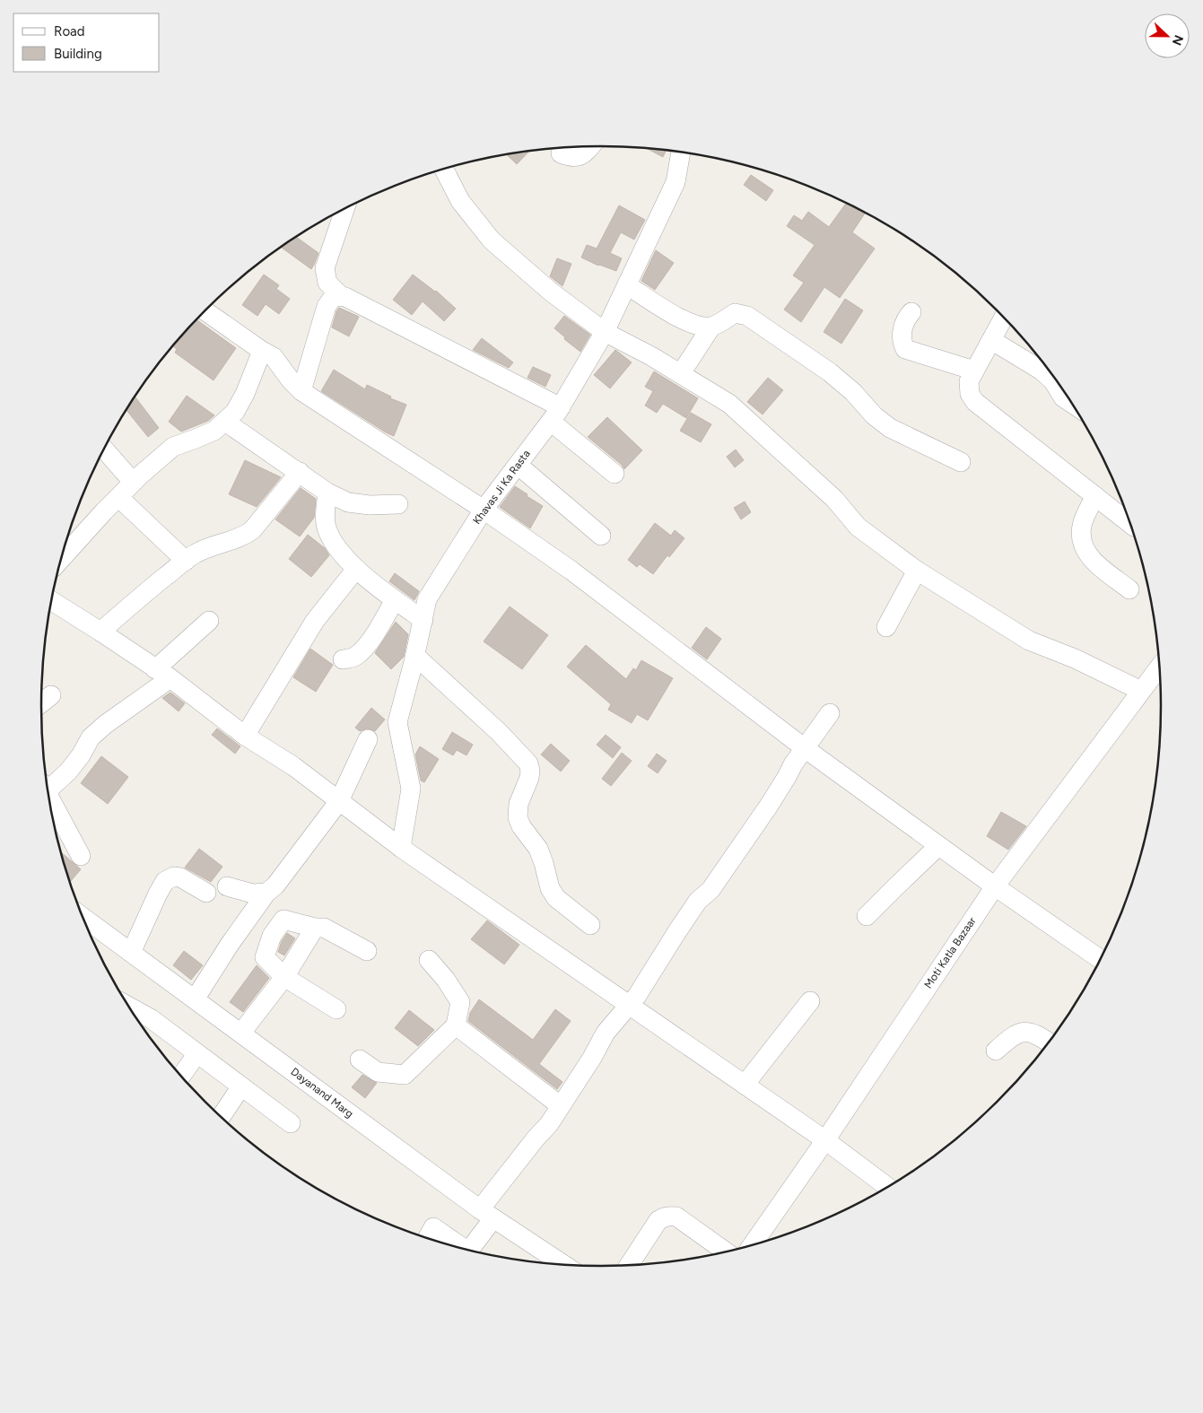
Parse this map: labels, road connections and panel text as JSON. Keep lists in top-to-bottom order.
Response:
{
  "streets": {
    "street": ["Khavas Ji Ka Rasta", "Moti Katla Bazaar", "Dayanand Marg"]
  },
  "legend": ["Road", "Building"],
  "north": "right"
}
